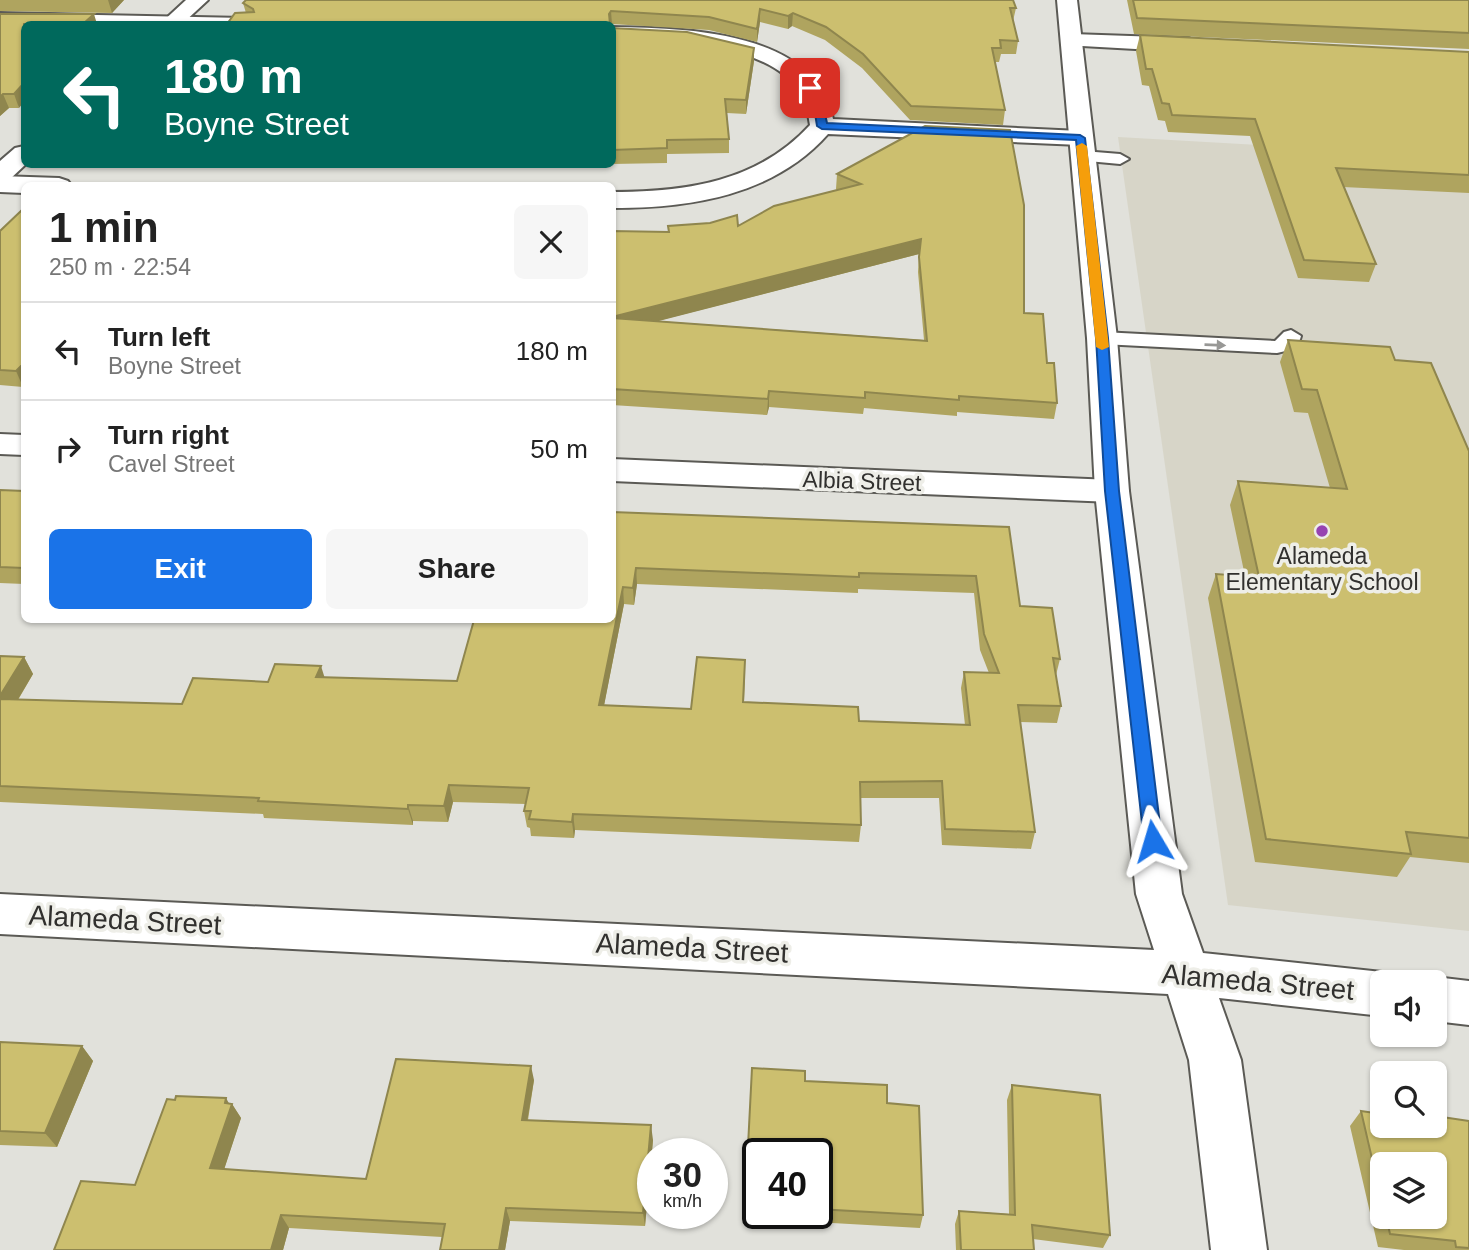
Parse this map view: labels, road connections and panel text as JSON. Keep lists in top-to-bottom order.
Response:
{
  "streets": {
    "street": ["Albia Street", "Alameda Street"]
  },
  "places": ["Alameda Elementary School"],
  "page": {
    "turn": ["180 m", "Boyne Street"],
    "heading": ["1 min", "250 m · 22:54"],
    "list": [
      {
        "name": "Turn left",
        "note": "Boyne Street",
        "value": "180 m"
      },
      {
        "name": "Turn right",
        "note": "Cavel Street",
        "value": "50 m"
      }
    ],
    "buttons": ["Exit", "Share"],
    "speed": "30 km/h",
    "limit": "40"
  }
}
